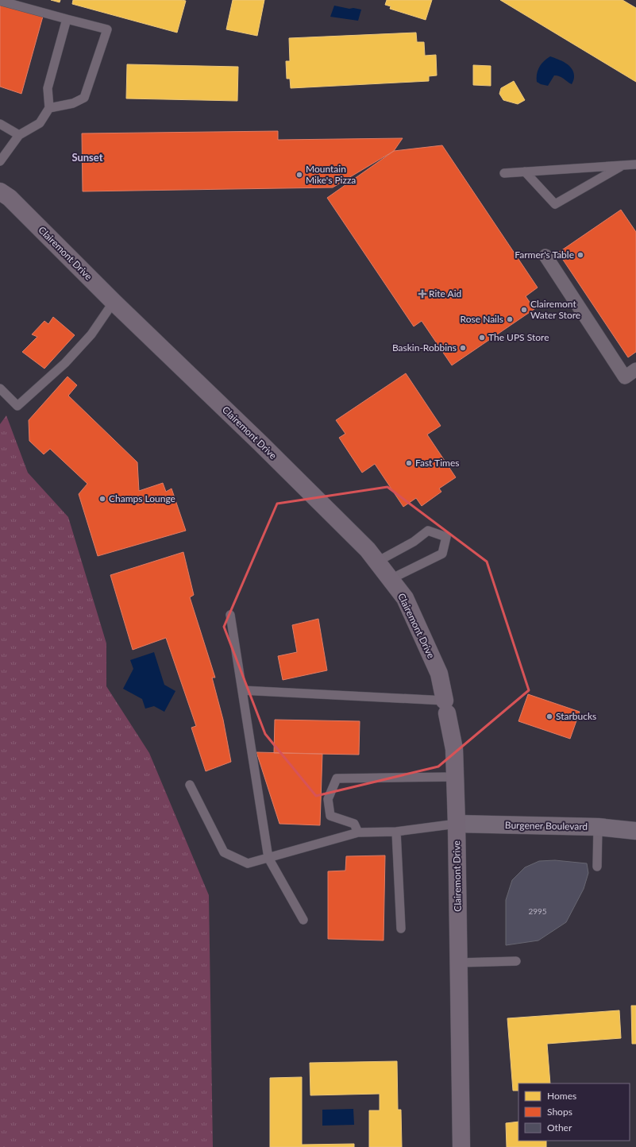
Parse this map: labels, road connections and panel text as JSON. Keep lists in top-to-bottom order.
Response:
{
  "streets": {
    "main road": ["Clairemont Drive", "Burgener Boulevard"]
  },
  "crossings": [
    ["Clairemont Drive", "Burgener Boulevard"]
  ],
  "districts": ["Sunset"],
  "places": {
    "other": [
      "Mountain Mike's Pizza",
      "Farmer's Table",
      "Clairemont Water Store",
      "Rose Nails",
      "The UPS Store",
      "Baskin-Robbins",
      "Fast Times",
      "Champs Lounge",
      "Starbucks"
    ],
    "health": ["Rite Aid"]
  },
  "house_numbers": ["2995"],
  "legend": ["Homes", "Shops", "Other"]
}
